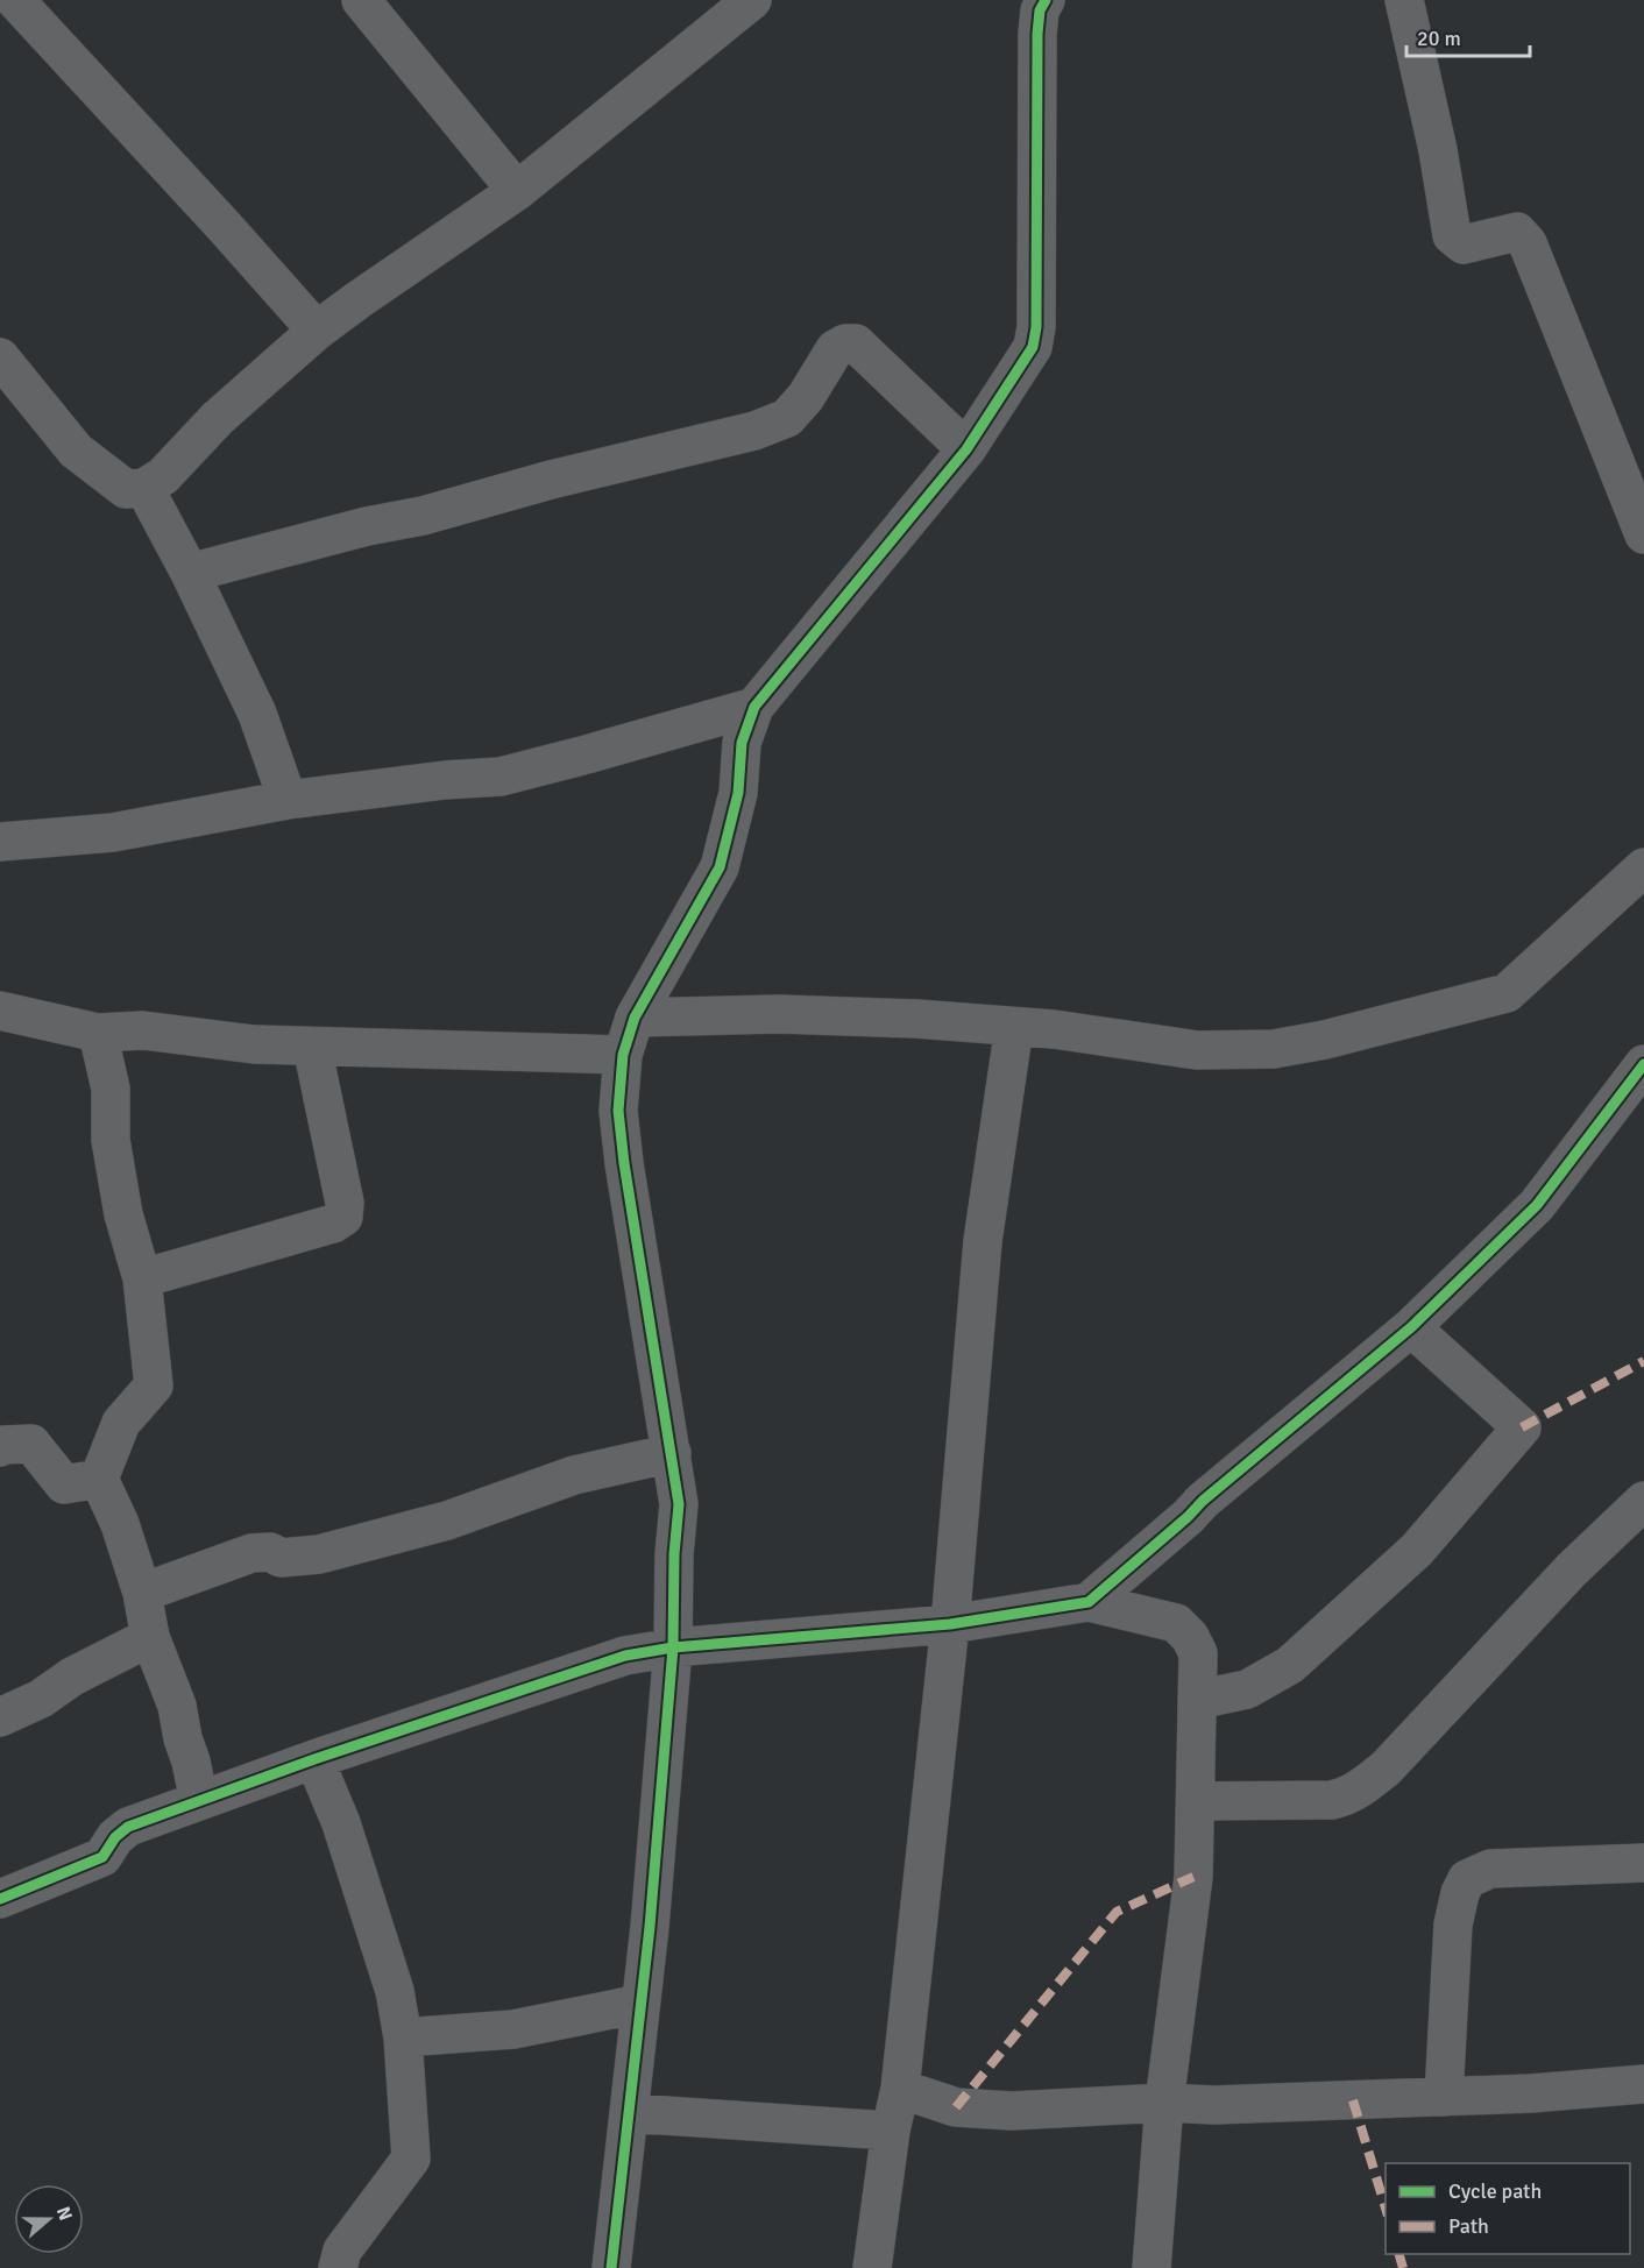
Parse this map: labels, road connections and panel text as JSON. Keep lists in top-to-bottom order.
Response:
{
  "legend": ["Cycle path", "Path"],
  "scale_bar": "20 m",
  "north": "right"
}
